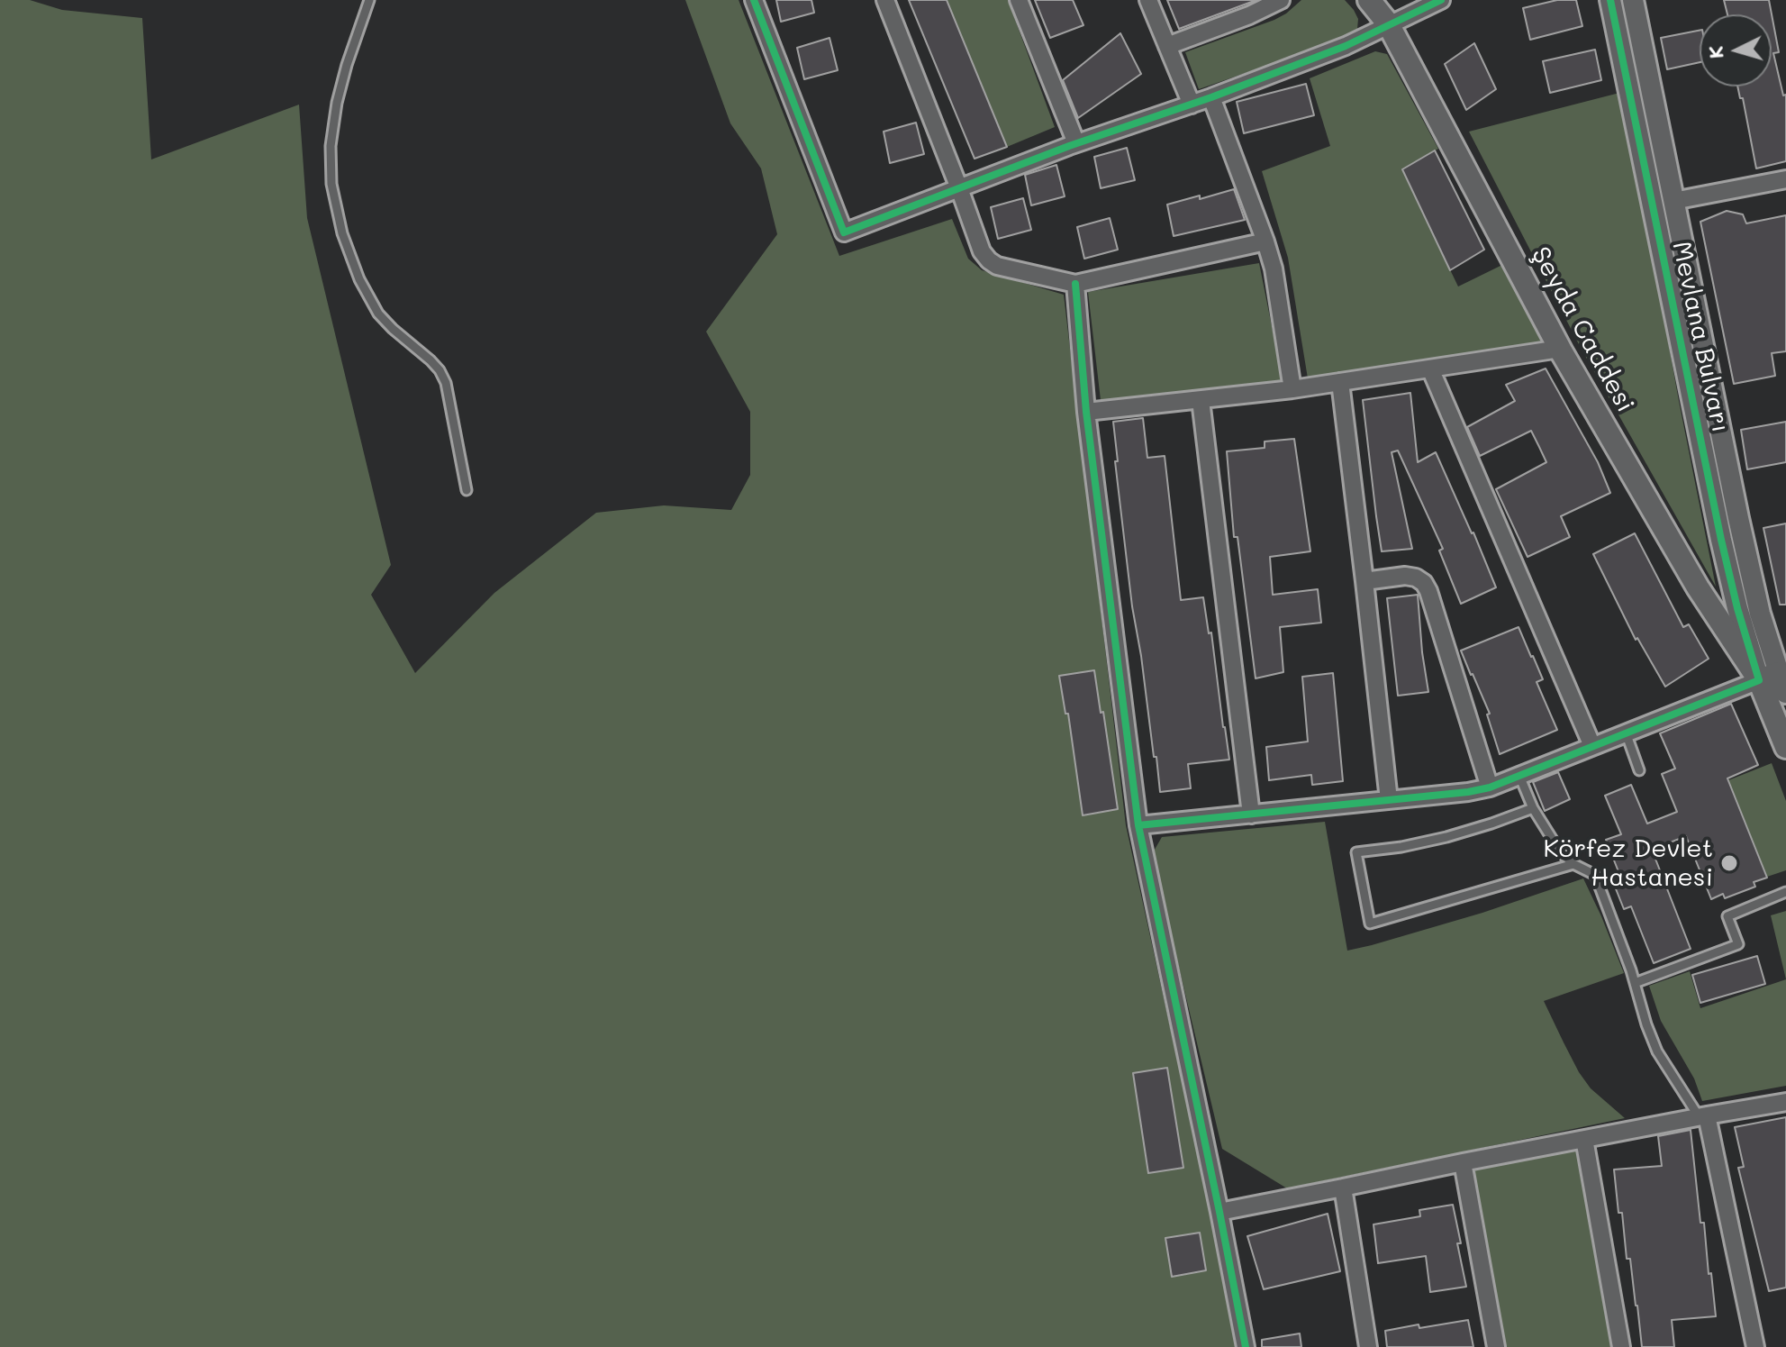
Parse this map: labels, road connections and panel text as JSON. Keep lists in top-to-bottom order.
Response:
{
  "streets": {
    "main road": ["Şeyda Caddesi", "Mevlana Bulvarı"]
  },
  "crossings": [
    ["Şeyda Caddesi", "Mevlana Bulvarı"]
  ],
  "places": ["Körfez Devlet Hastanesi"],
  "north": "left"
}
